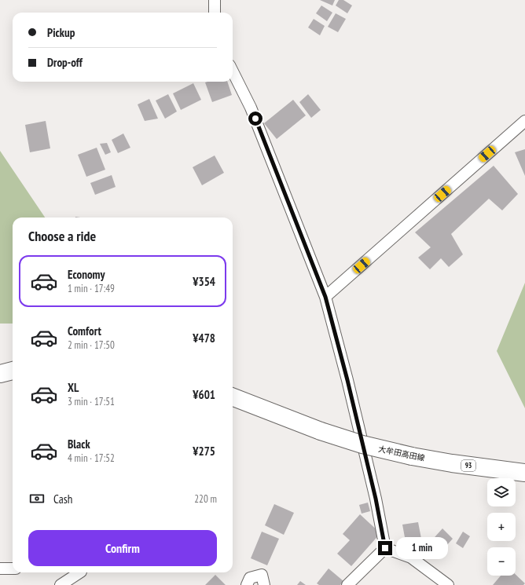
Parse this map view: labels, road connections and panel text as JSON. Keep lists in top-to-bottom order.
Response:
{
  "streets": {
    "main road": ["大牟田高田線", "93"]
  },
  "page": {
    "banner": ["Pickup", "Drop-off"],
    "heading": "Choose a ride",
    "list": [
      {
        "name": "Economy",
        "note": "1 min · 17:49",
        "value": "¥354"
      },
      {
        "name": "Comfort",
        "note": "2 min · 17:50",
        "value": "¥478"
      },
      {
        "name": "XL",
        "note": "3 min · 17:51",
        "value": "¥601"
      },
      {
        "name": "Black",
        "note": "4 min · 17:52",
        "value": "¥275"
      }
    ],
    "map_buttons": ["+", "−"],
    "pay": ["Cash", "220 m"],
    "buttons": "Confirm",
    "bubble": "1 min"
  }
}
